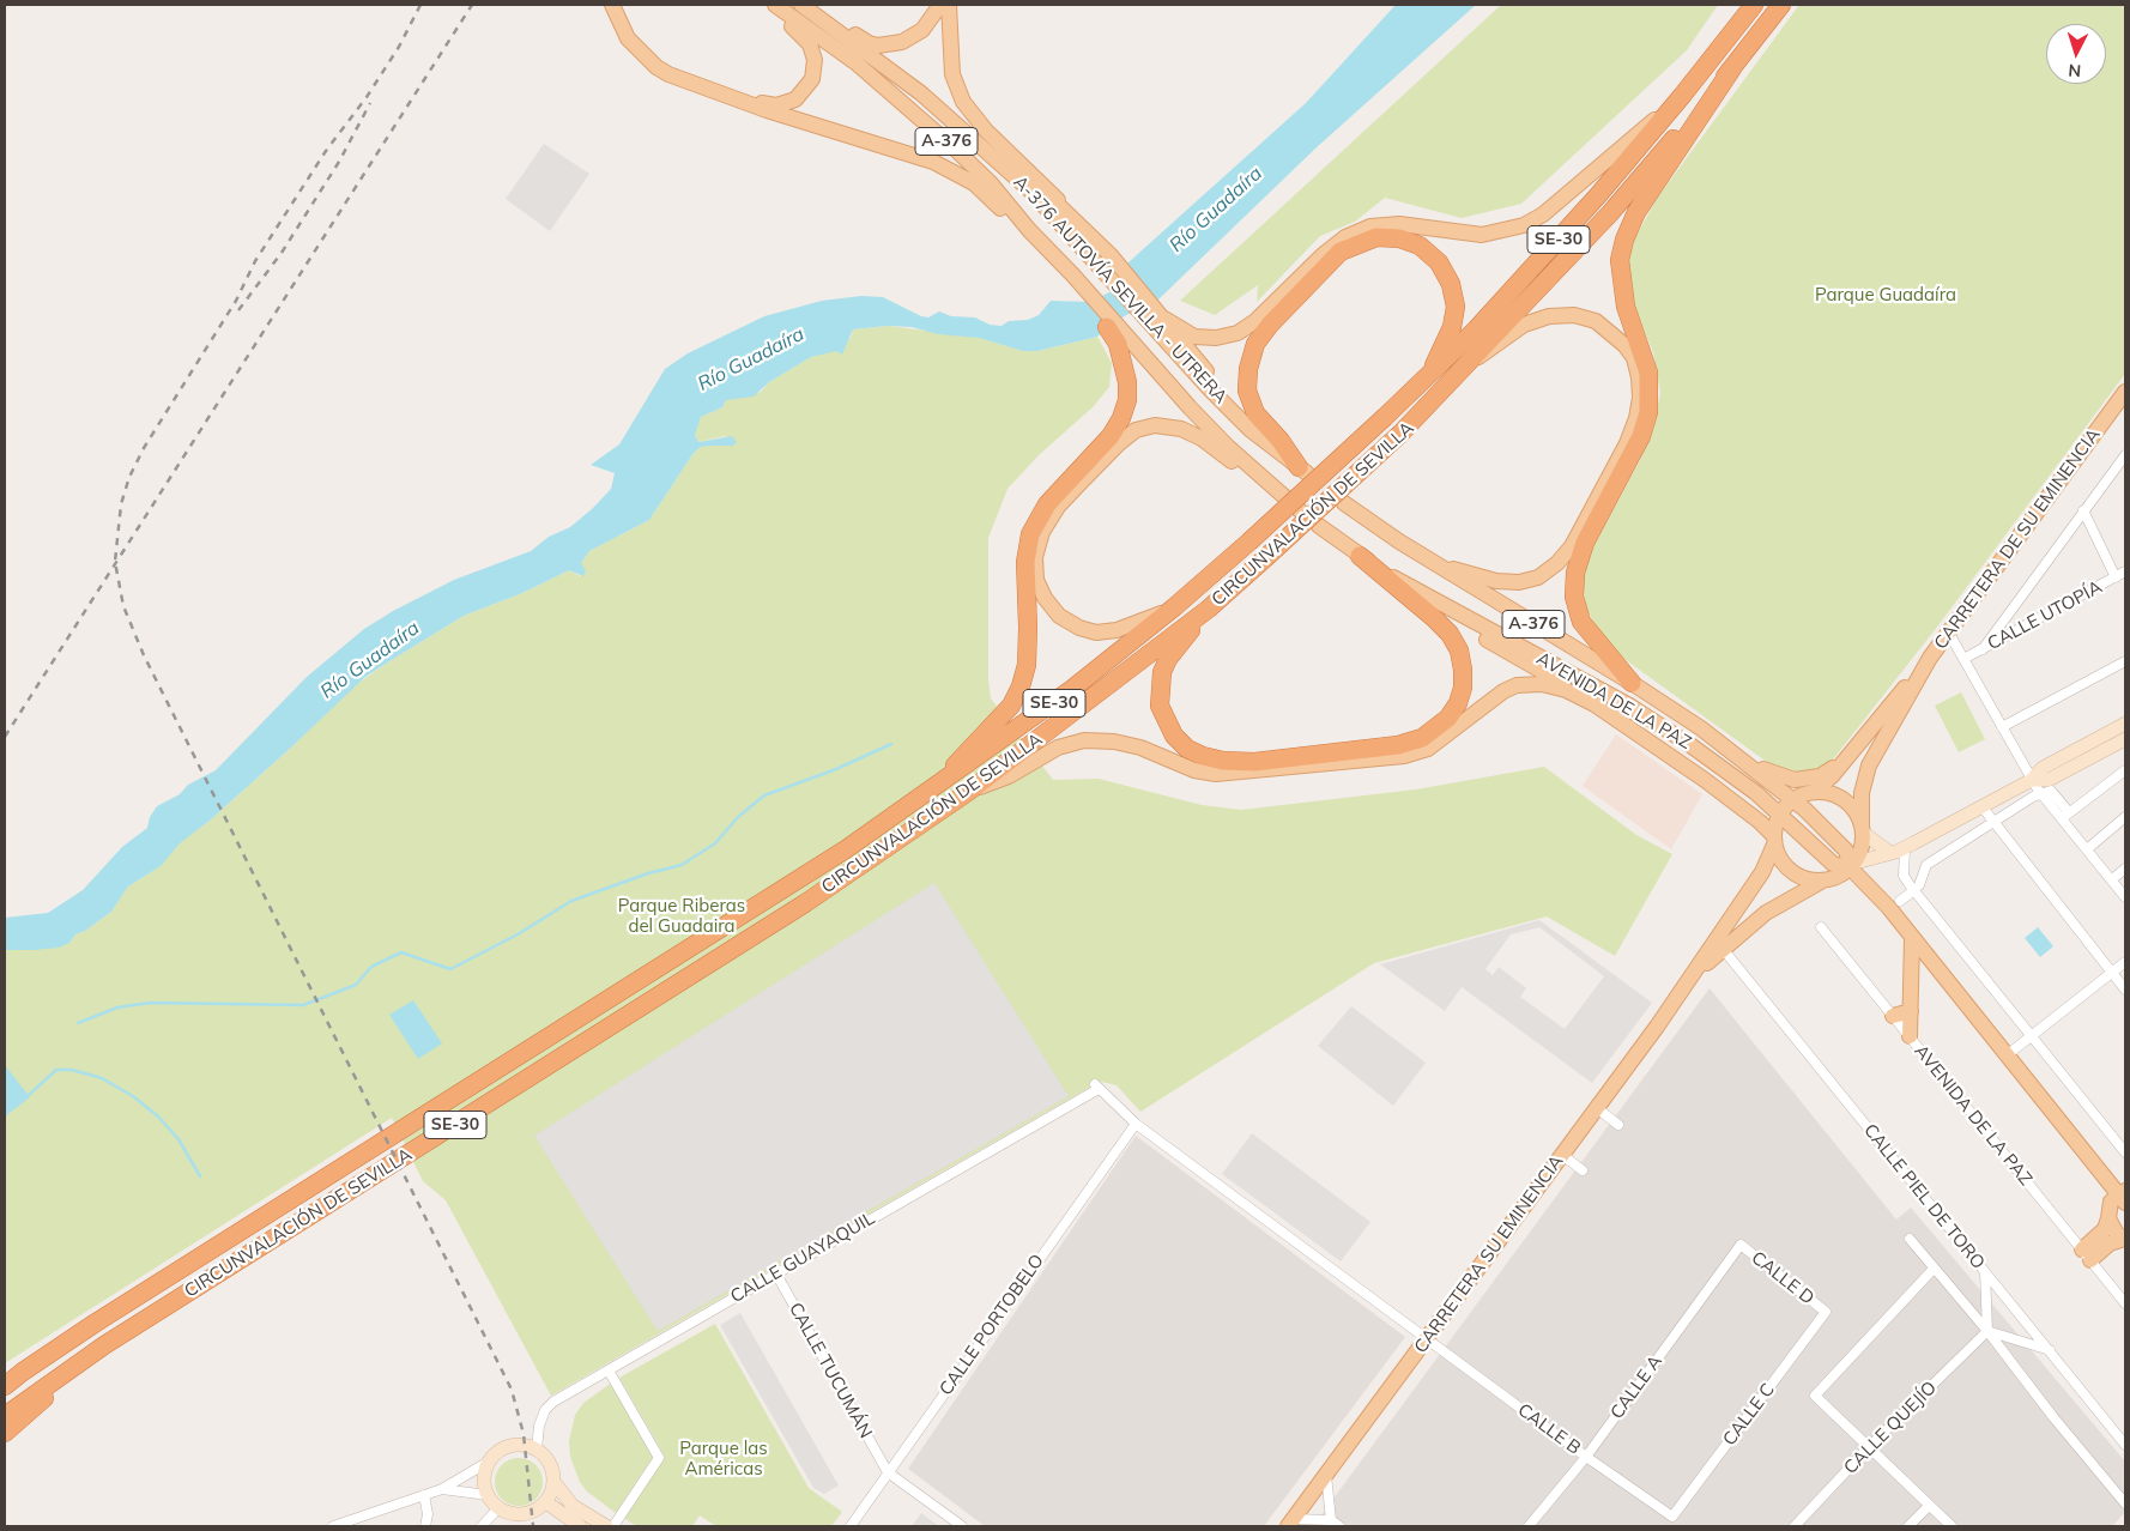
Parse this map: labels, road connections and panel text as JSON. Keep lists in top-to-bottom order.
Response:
{
  "streets": {
    "highway": ["SE-30", "CIRCUNVALACIÓN DE SEVILLA"],
    "main road": [
      "A-376",
      "A-376 AUTOVÍA SEVILLA - UTRERA",
      "CARRETERA DE SU EMINENCIA",
      "AVENIDA DE LA PAZ",
      "CARRETERA SU EMINENCIA"
    ],
    "street": [
      "CALLE UTOPÍA",
      "CALLE PIEL DE TORO",
      "CALLE GUAYAQUIL",
      "CALLE D",
      "CALLE PORTOBELO",
      "CALLE TUCUMÁN",
      "CALLE A",
      "CALLE C",
      "CALLE QUEJÍO",
      "CALLE B"
    ]
  },
  "crossings": [
    ["A-376", "AVENIDA DE LA PAZ"],
    ["CARRETERA DE SU EMINENCIA", "AVENIDA DE LA PAZ"],
    ["CARRETERA DE SU EMINENCIA", "CARRETERA SU EMINENCIA"],
    ["AVENIDA DE LA PAZ", "CARRETERA SU EMINENCIA"],
    ["CALLE PIEL DE TORO", "CARRETERA SU EMINENCIA"],
    ["CALLE PIEL DE TORO", "CALLE QUEJÍO"],
    ["CARRETERA SU EMINENCIA", "CALLE B"],
    ["CALLE GUAYAQUIL", "CALLE TUCUMÁN"],
    ["CALLE GUAYAQUIL", "CALLE B"],
    ["CALLE D", "CALLE A"],
    ["CALLE D", "CALLE C"],
    ["CALLE PORTOBELO", "CALLE TUCUMÁN"],
    ["CALLE PORTOBELO", "CALLE B"],
    ["CALLE A", "CALLE B"],
    ["CALLE C", "CALLE B"]
  ],
  "water": ["Río Guadaíra"],
  "parks": ["Parque Guadaíra", "Parque Riberas del Guadaira", "Parque las Américas"],
  "north": "bottom"
}
